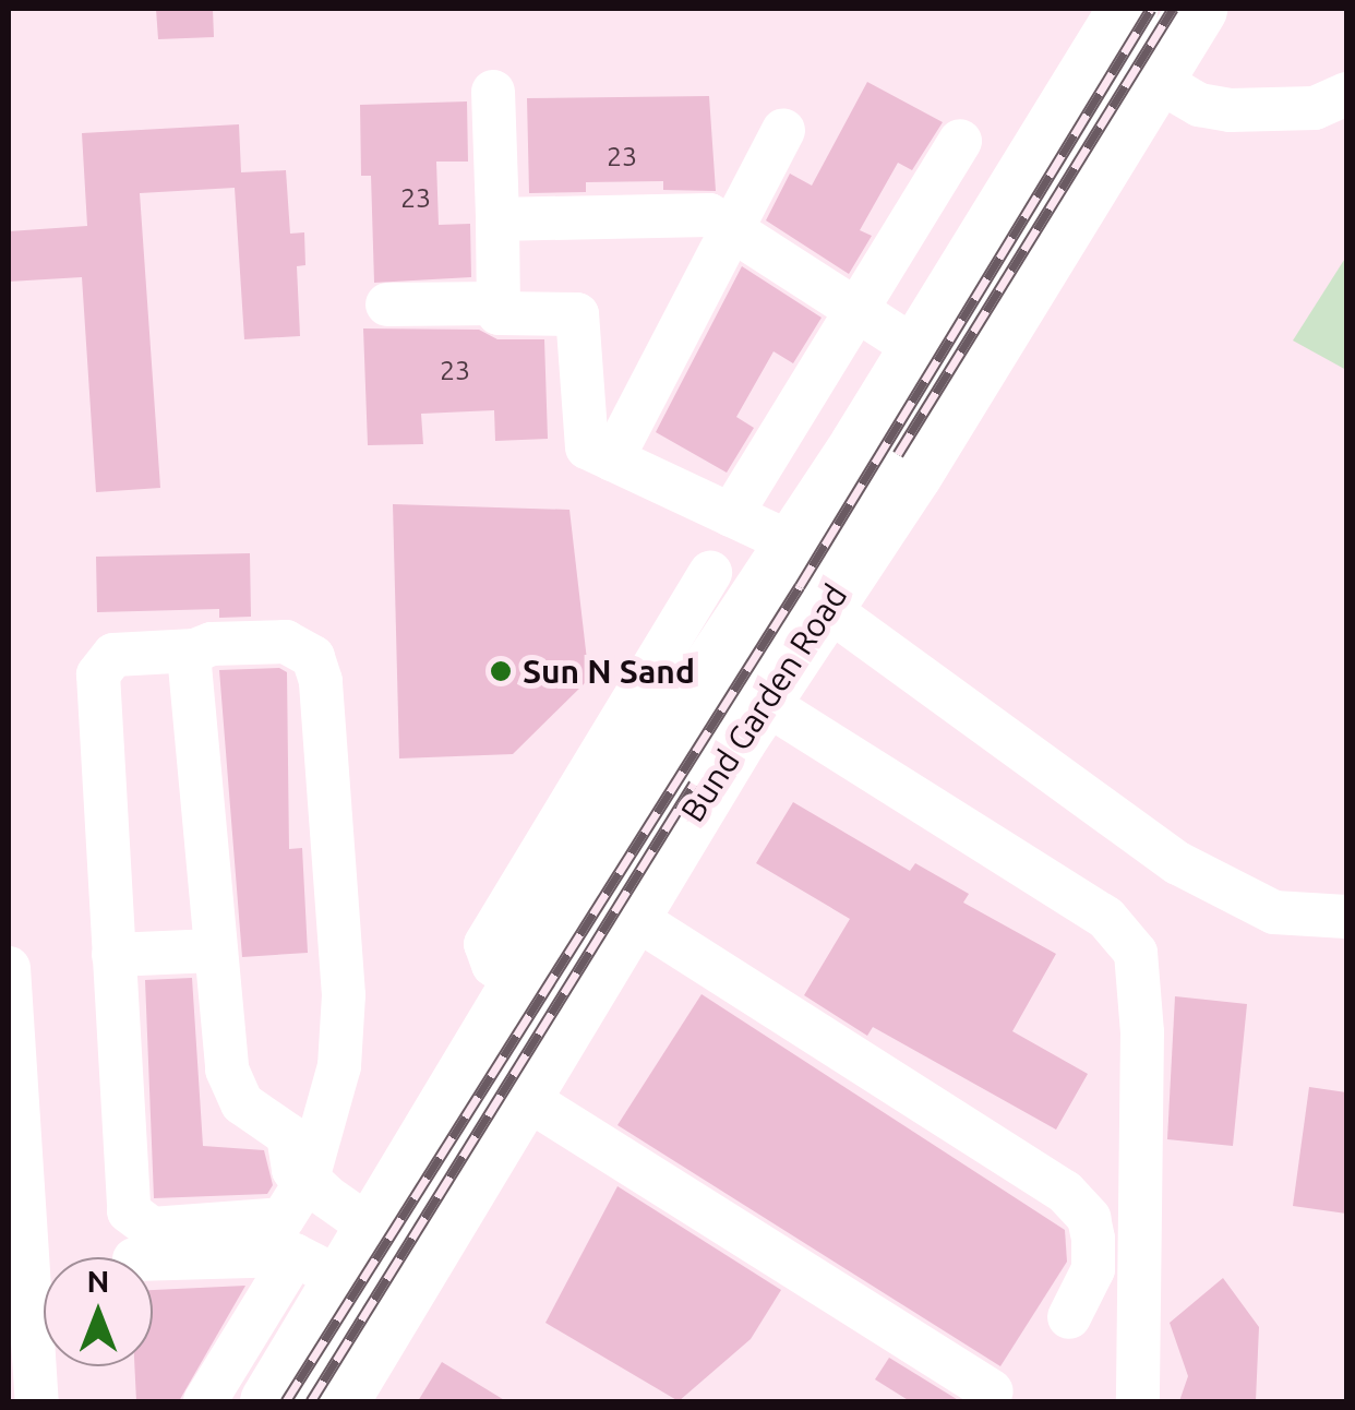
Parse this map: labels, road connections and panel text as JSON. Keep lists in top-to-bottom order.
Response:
{
  "streets": {
    "highway": ["Bund Garden Road"]
  },
  "places": ["Sun N Sand"],
  "house_numbers": ["23", "23", "23"],
  "north": "top"
}
